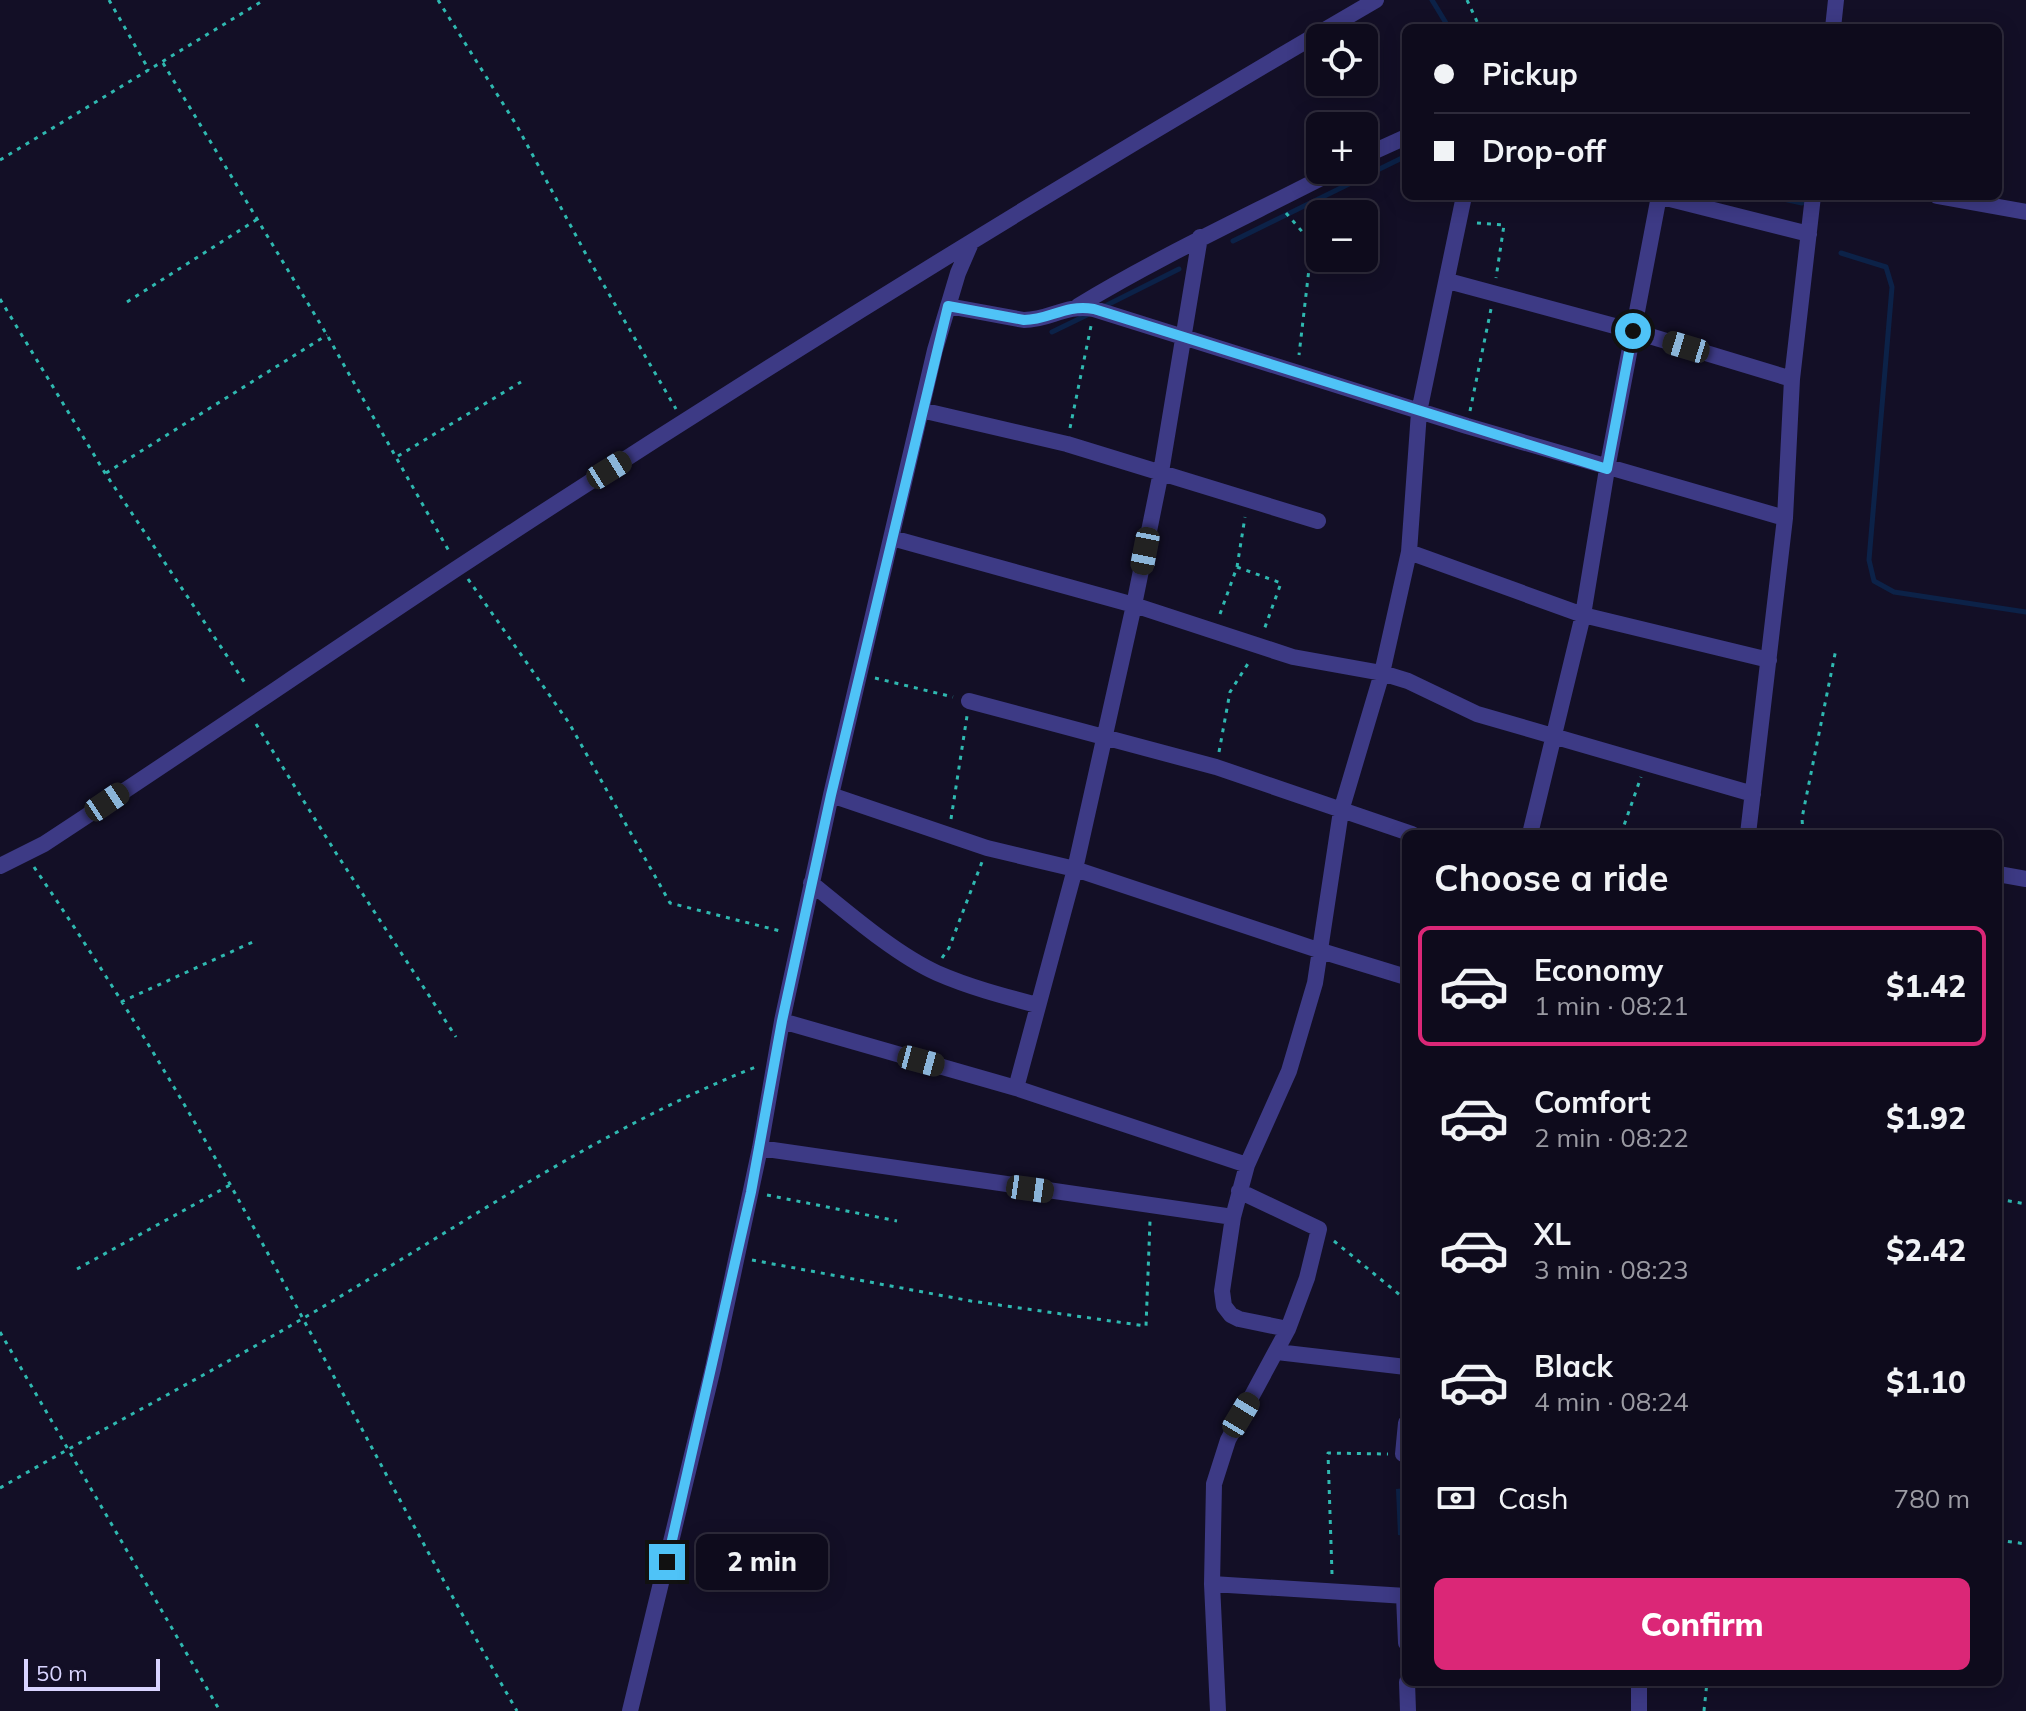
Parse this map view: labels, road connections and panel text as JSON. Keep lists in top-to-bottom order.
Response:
{
  "scale_bar": "50 m",
  "page": {
    "map_buttons": ["+", "−"],
    "banner": ["Pickup", "Drop-off"],
    "heading": "Choose a ride",
    "list": [
      {
        "name": "Economy",
        "note": "1 min · 08:21",
        "value": "$1.42"
      },
      {
        "name": "Comfort",
        "note": "2 min · 08:22",
        "value": "$1.92"
      },
      {
        "name": "XL",
        "note": "3 min · 08:23",
        "value": "$2.42"
      },
      {
        "name": "Black",
        "note": "4 min · 08:24",
        "value": "$1.10"
      }
    ],
    "pay": ["Cash", "780 m"],
    "bubble": "2 min",
    "buttons": "Confirm",
    "scale": "50 m"
  }
}
